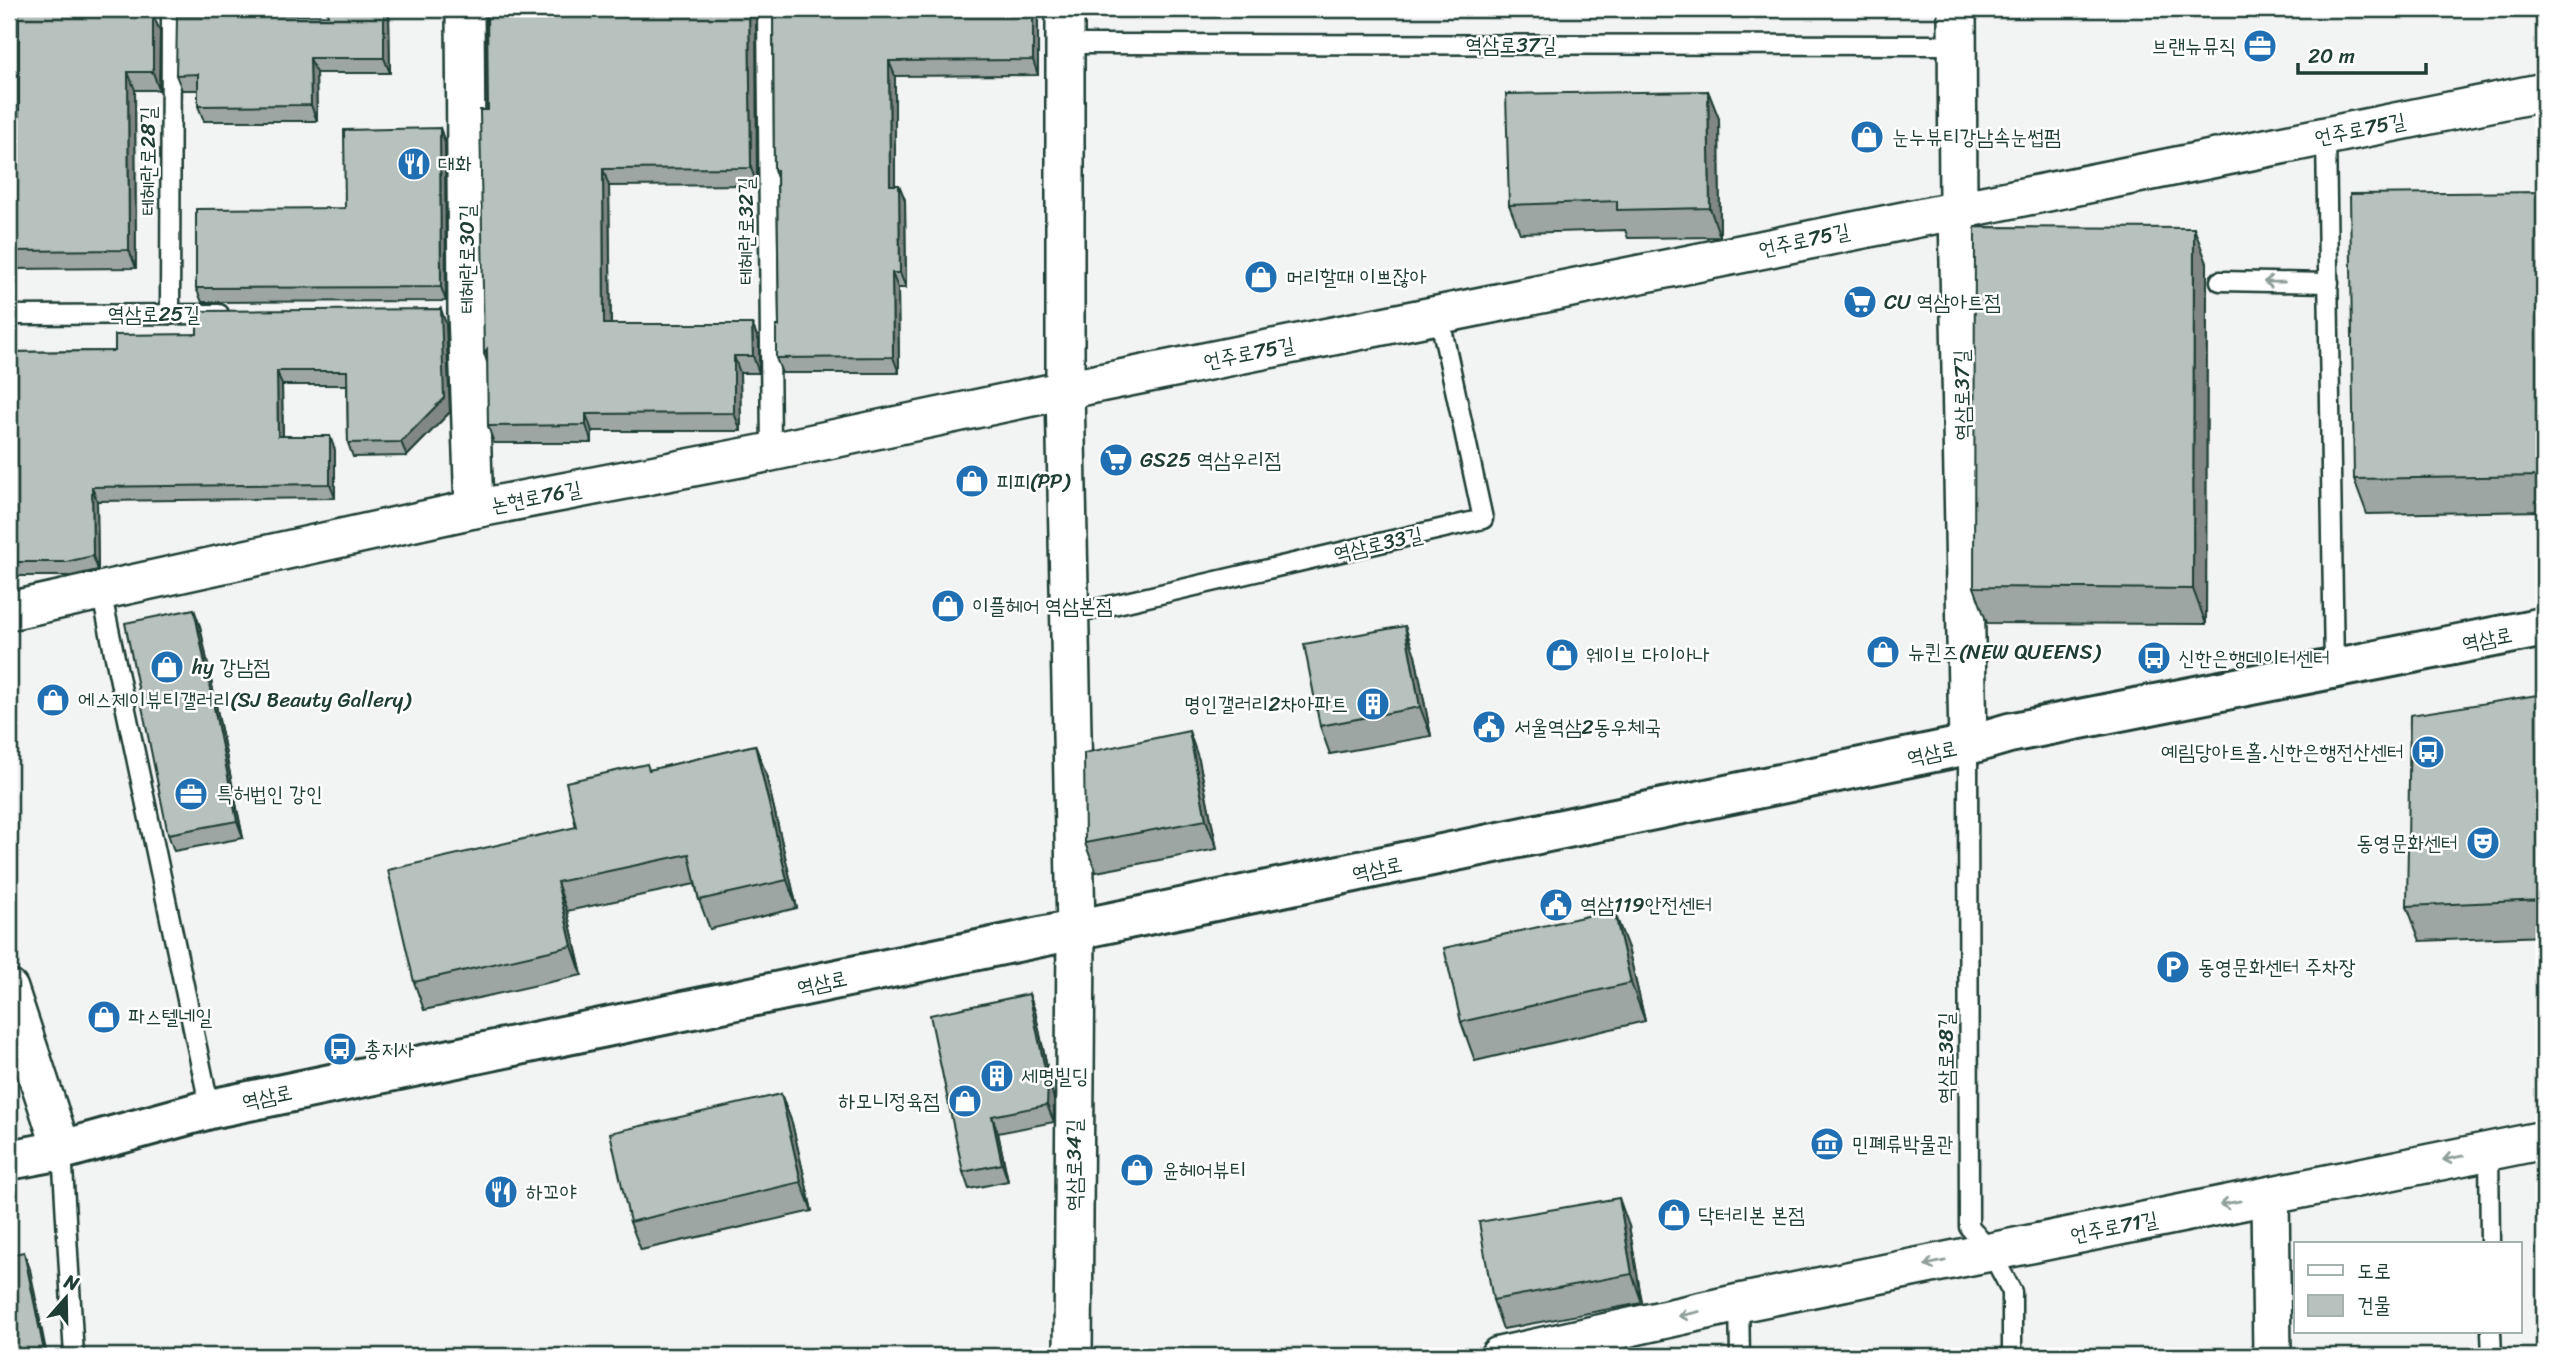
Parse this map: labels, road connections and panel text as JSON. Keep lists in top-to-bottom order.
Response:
{
  "streets": {
    "main road": ["역삼로"],
    "street": [
      "역삼로37길",
      "언주로75길",
      "테헤란로30길",
      "논현로76길",
      "역삼로34길",
      "언주로71길"
    ],
    "lane": [
      "테헤란로28길",
      "테헤란로32길",
      "역삼로25길",
      "역삼로33길",
      "역삼로38길"
    ]
  },
  "crossings": [
    ["역삼로37길", "언주로75길"],
    ["역삼로37길", "역삼로"],
    ["역삼로37길", "역삼로38길"],
    ["언주로75길", "논현로76길"],
    ["언주로75길", "역삼로33길"],
    ["테헤란로28길", "역삼로25길"],
    ["테헤란로32길", "논현로76길"],
    ["테헤란로30길", "논현로76길"],
    ["역삼로", "역삼로38길"],
    ["역삼로", "역삼로34길"],
    ["역삼로38길", "언주로71길"]
  ],
  "one_way": ["언주로71길"],
  "places": {
    "office": ["브랜뉴뮤직", "특허법인 강인"],
    "shop": [
      "눈누뷰티강남속눈썹펌",
      "머리할때 이쁘잖아",
      "피피(PP)",
      "이플헤어 역삼본점",
      "뉴퀸즈(NEW QUEENS)",
      "웨이브 다이아나",
      "hy 강남점",
      "에스제이뷰티갤러리(SJ Beauty Gallery)",
      "파스텔네일",
      "하모니정육점",
      "윤헤어뷰티",
      "닥터리본 본점"
    ],
    "restaurant": ["대화", "하꼬야"],
    "supermarket": ["CU 역삼아트점", "GS25 역삼우리점"],
    "bus stop": ["신한은행데이터센터", "예림당아트홀.신한은행전산센터", "총지사"],
    "building": ["명인갤러리2차아파트", "세명빌딩"],
    "public building": ["서울역삼2동우체국", "역삼119안전센터"],
    "theatre": ["동영문화센터"],
    "parking": ["동영문화센터 주차장"],
    "museum": ["민폐류박물관"]
  },
  "legend": ["도로", "건물"],
  "scale_bar": "20 m",
  "north": "top"
}
